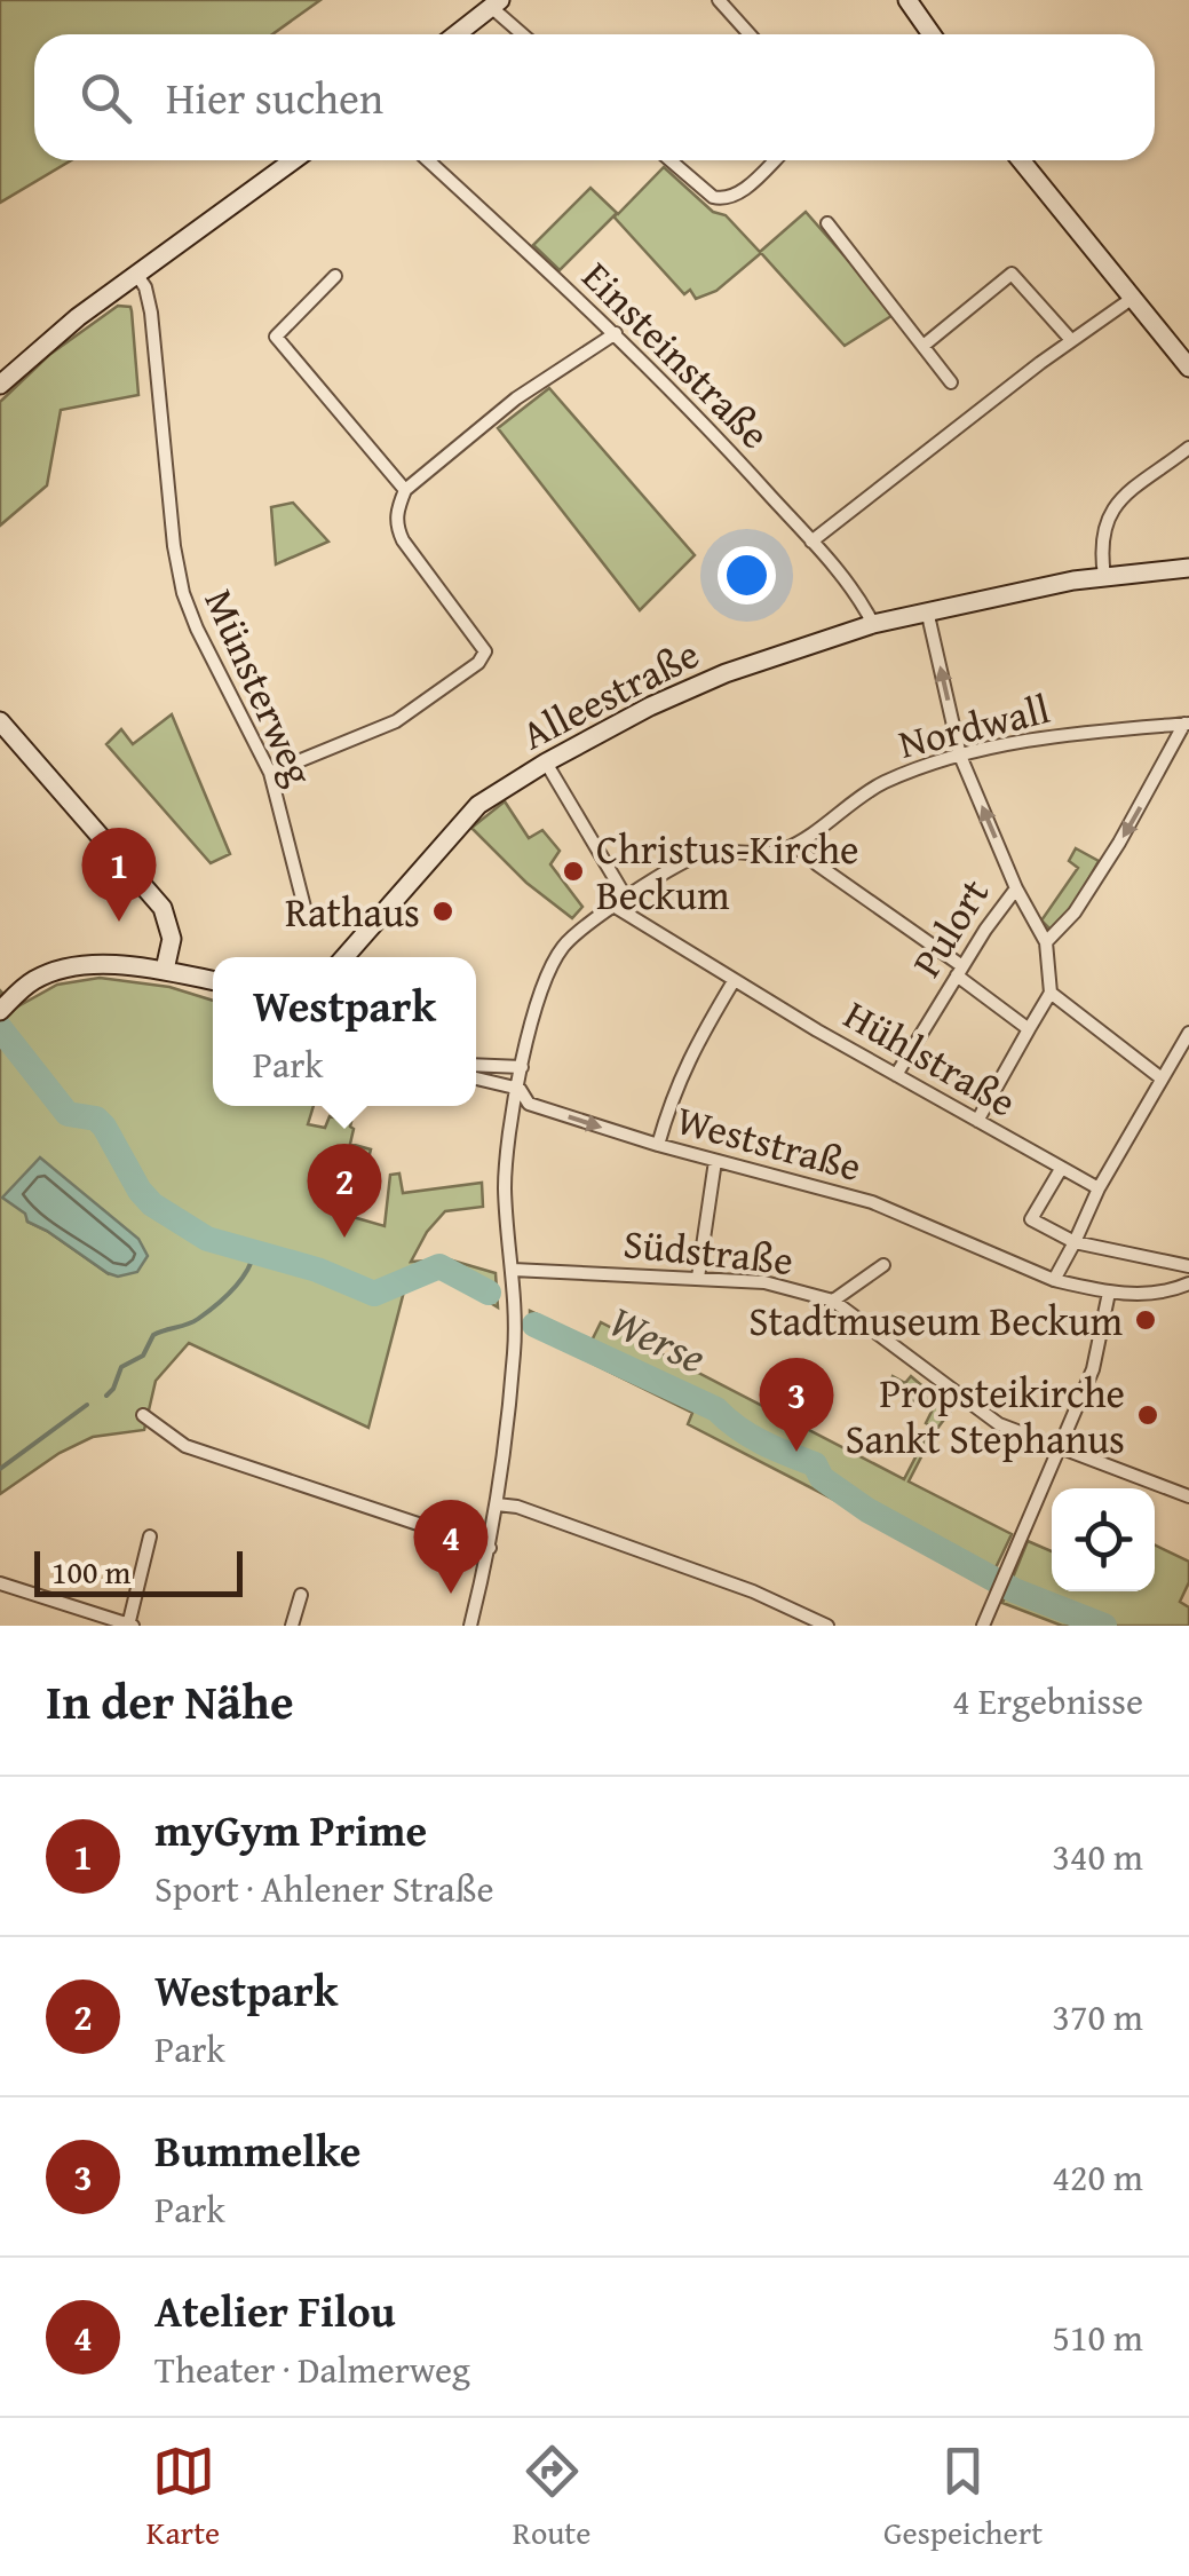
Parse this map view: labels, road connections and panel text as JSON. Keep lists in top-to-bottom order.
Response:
{
  "streets": {
    "main road": ["Alleestraße"],
    "street": [
      "Einsteinstraße",
      "Münsterweg",
      "Nordwall",
      "Pulort",
      "Hühlstraße",
      "Weststraße",
      "Südstraße"
    ]
  },
  "crossings": [
    ["Einsteinstraße", "Alleestraße"],
    ["Alleestraße", "Pulort"],
    ["Nordwall", "Pulort"],
    ["Nordwall", "Hühlstraße"],
    ["Nordwall", "Weststraße"],
    ["Nordwall", "Südstraße"],
    ["Pulort", "Hühlstraße"]
  ],
  "one_way": ["Pulort"],
  "water": ["Werse"],
  "places": [
    "Christus-Kirche Beckum",
    "Rathaus",
    "Stadtmuseum Beckum",
    "Propsteikirche Sankt Stephanus"
  ],
  "scale_bar": "100 m",
  "page": {
    "search": "Hier suchen",
    "pins": [
      "1",
      "2",
      "3",
      "4"
    ],
    "popup": ["Westpark", "Park"],
    "scale": "100 m",
    "heading": ["In der Nähe", "4 Ergebnisse"],
    "list": [
      {
        "mark": "1",
        "name": "myGym Prime",
        "note": "Sport · Ahlener Straße",
        "value": "340 m"
      },
      {
        "mark": "2",
        "name": "Westpark",
        "note": "Park",
        "value": "370 m"
      },
      {
        "mark": "3",
        "name": "Bummelke",
        "note": "Park",
        "value": "420 m"
      },
      {
        "mark": "4",
        "name": "Atelier Filou",
        "note": "Theater · Dalmerweg",
        "value": "510 m"
      }
    ],
    "nav": ["Karte", "Route", "Gespeichert"]
  }
}
